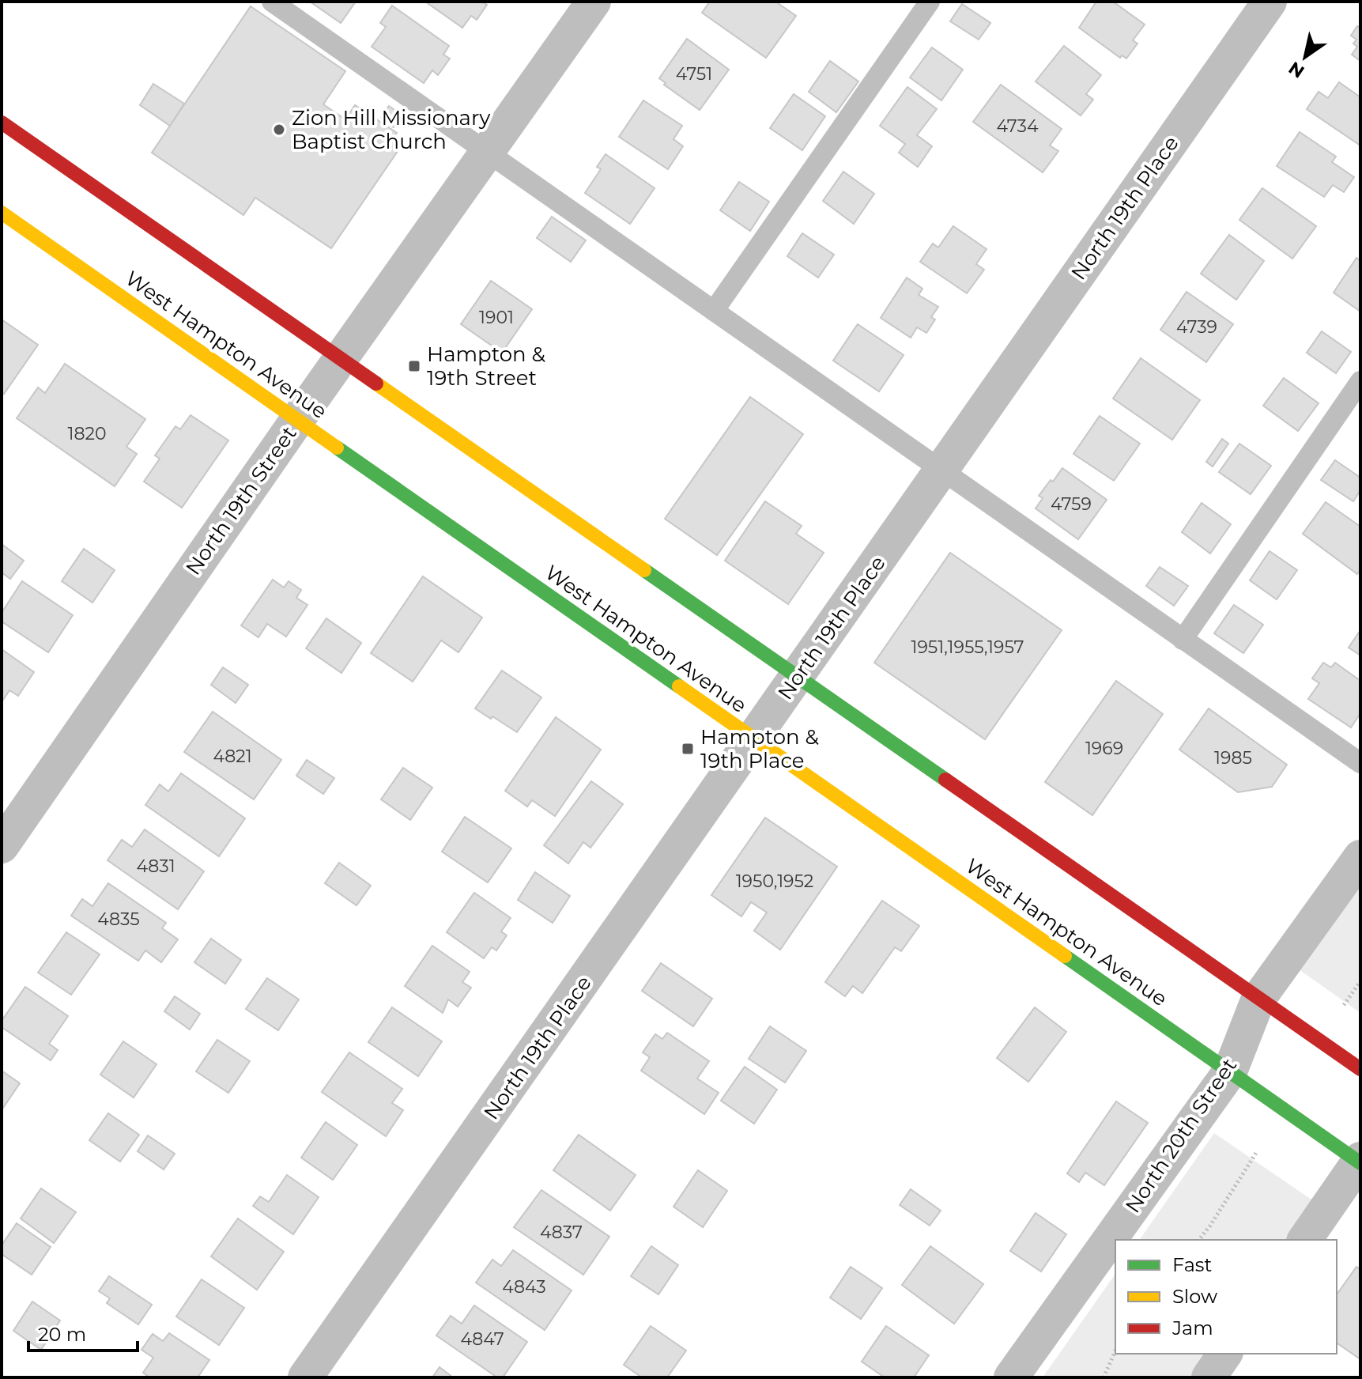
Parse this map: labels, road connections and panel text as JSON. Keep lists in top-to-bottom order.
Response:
{
  "streets": {
    "main road": ["West Hampton Avenue"],
    "street": ["North 19th Place", "North 19th Street", "North 20th Street"]
  },
  "crossings": [
    ["North 19th Place", "West Hampton Avenue"],
    ["West Hampton Avenue", "North 19th Street"],
    ["West Hampton Avenue", "North 20th Street"]
  ],
  "places": {
    "other": ["Zion Hill Missionary Baptist Church"],
    "transit": ["Hampton & 19th Street", "Hampton & 19th Place"]
  },
  "house_numbers": [
    "4751",
    "4734",
    "1901",
    "4739",
    "1820",
    "4759",
    "1951,1955,1957",
    "1969",
    "4821",
    "1985",
    "4831",
    "1950,1952",
    "4835",
    "4837",
    "4843",
    "4847"
  ],
  "legend": ["Fast", "Slow", "Jam"],
  "scale_bar": "20 m",
  "north": "bottom left"
}
